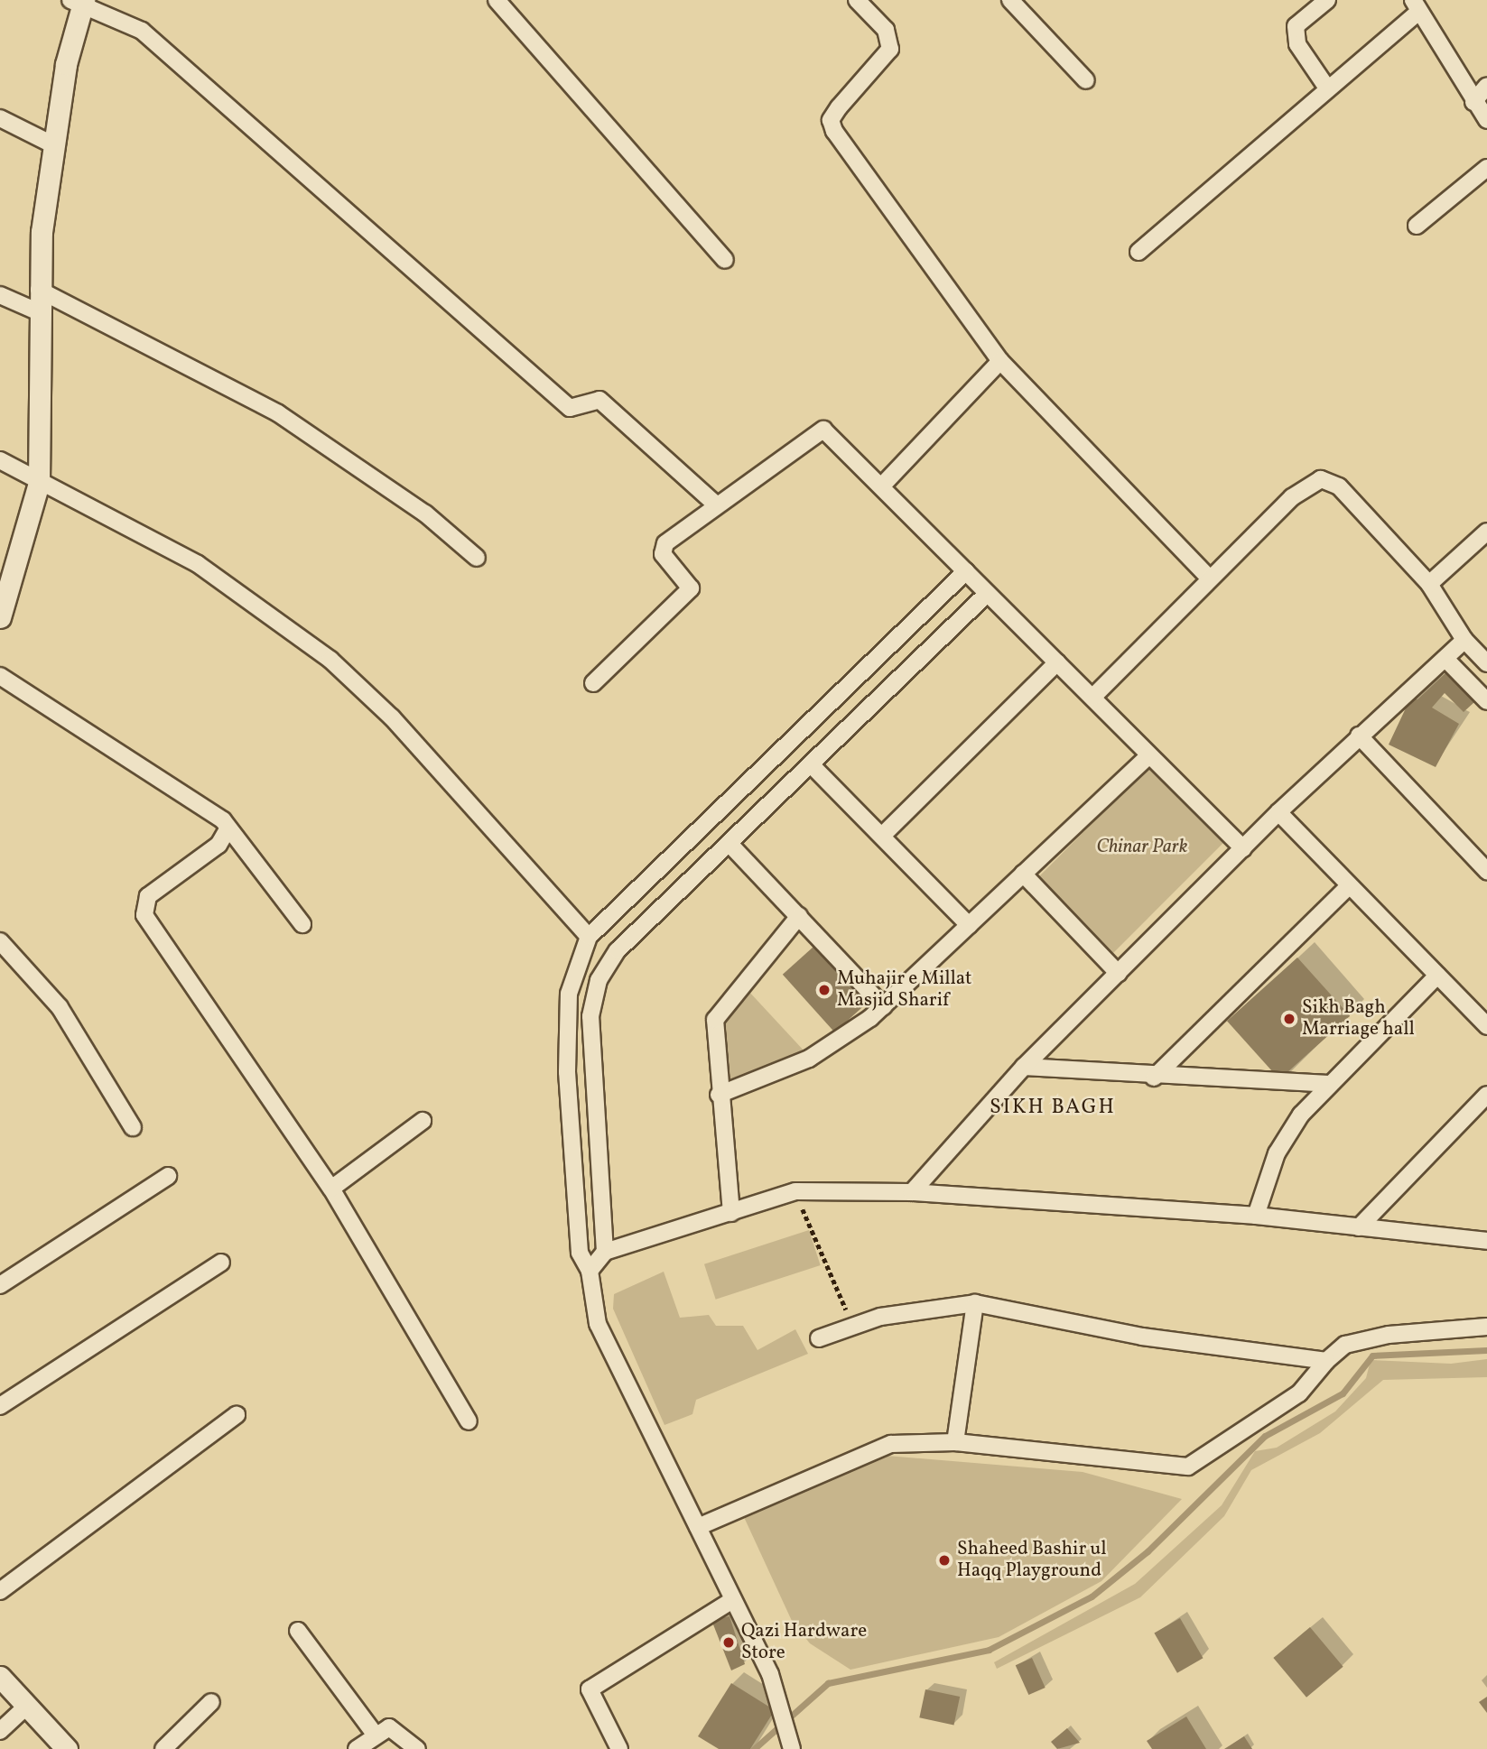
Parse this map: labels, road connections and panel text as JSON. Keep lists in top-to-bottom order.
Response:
{
  "districts": ["SIKH BAGH"],
  "parks": ["Chinar Park"],
  "places": [
    "Muhajir e Millat Masjid Sharif",
    "Sikh Bagh Marriage hall",
    "Shaheed Bashir ul Haqq Playground",
    "Qazi Hardware Store"
  ]
}
